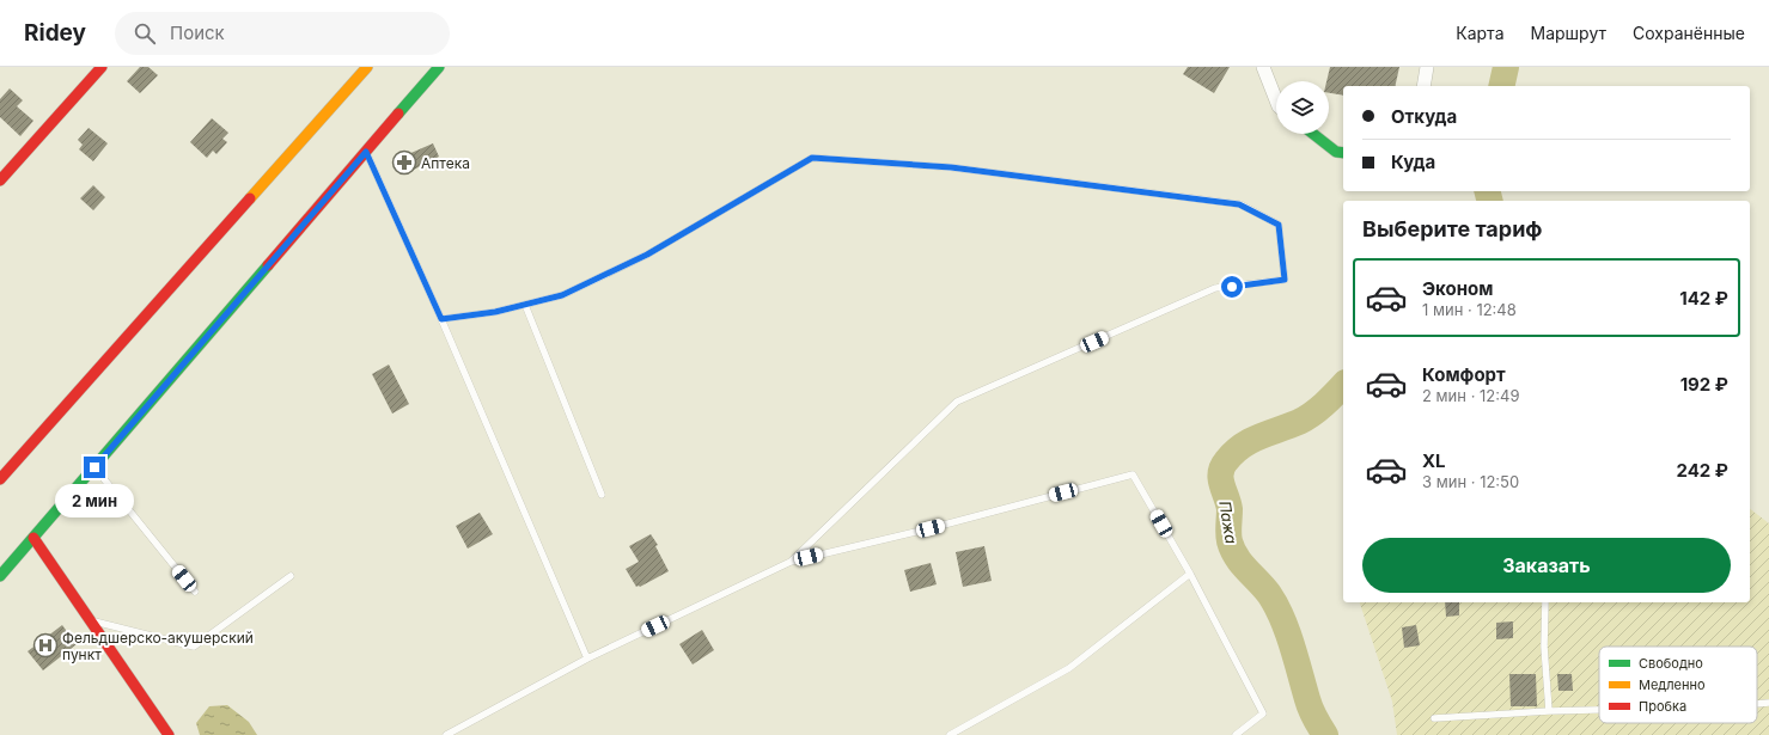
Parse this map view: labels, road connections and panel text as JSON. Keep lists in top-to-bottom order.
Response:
{
  "water": ["Пажа"],
  "places": {
    "pharmacy": ["Аптека"],
    "hospital": ["Фельдшерско-акушерский пункт"]
  },
  "legend": ["Свободно", "Медленно", "Пробка"],
  "page": {
    "header": "Ridey",
    "search": "Поиск",
    "nav": ["Карта", "Маршрут", "Сохранённые"],
    "banner": ["Откуда", "Куда"],
    "heading": "Выберите тариф",
    "list": [
      {
        "name": "Эконом",
        "note": "1 мин · 12:48",
        "value": "142 ₽"
      },
      {
        "name": "Комфорт",
        "note": "2 мин · 12:49",
        "value": "192 ₽"
      },
      {
        "name": "XL",
        "note": "3 мин · 12:50",
        "value": "242 ₽"
      }
    ],
    "bubble": "2 мин",
    "buttons": "Заказать"
  }
}
